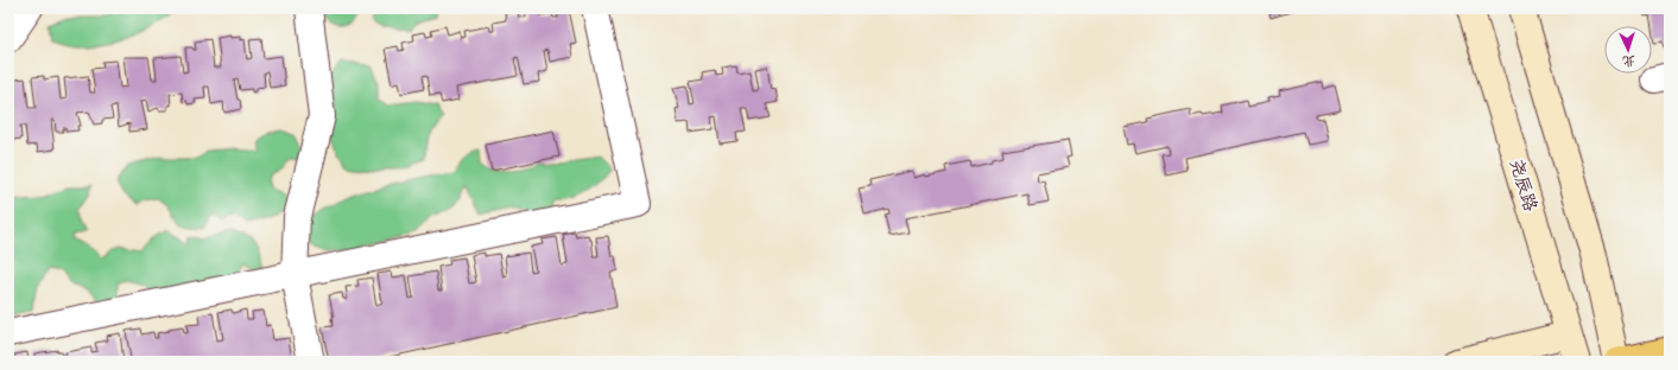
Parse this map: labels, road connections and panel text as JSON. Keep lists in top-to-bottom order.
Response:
{
  "streets": {
    "main road": ["尧辰路"]
  },
  "north": "bottom"
}
